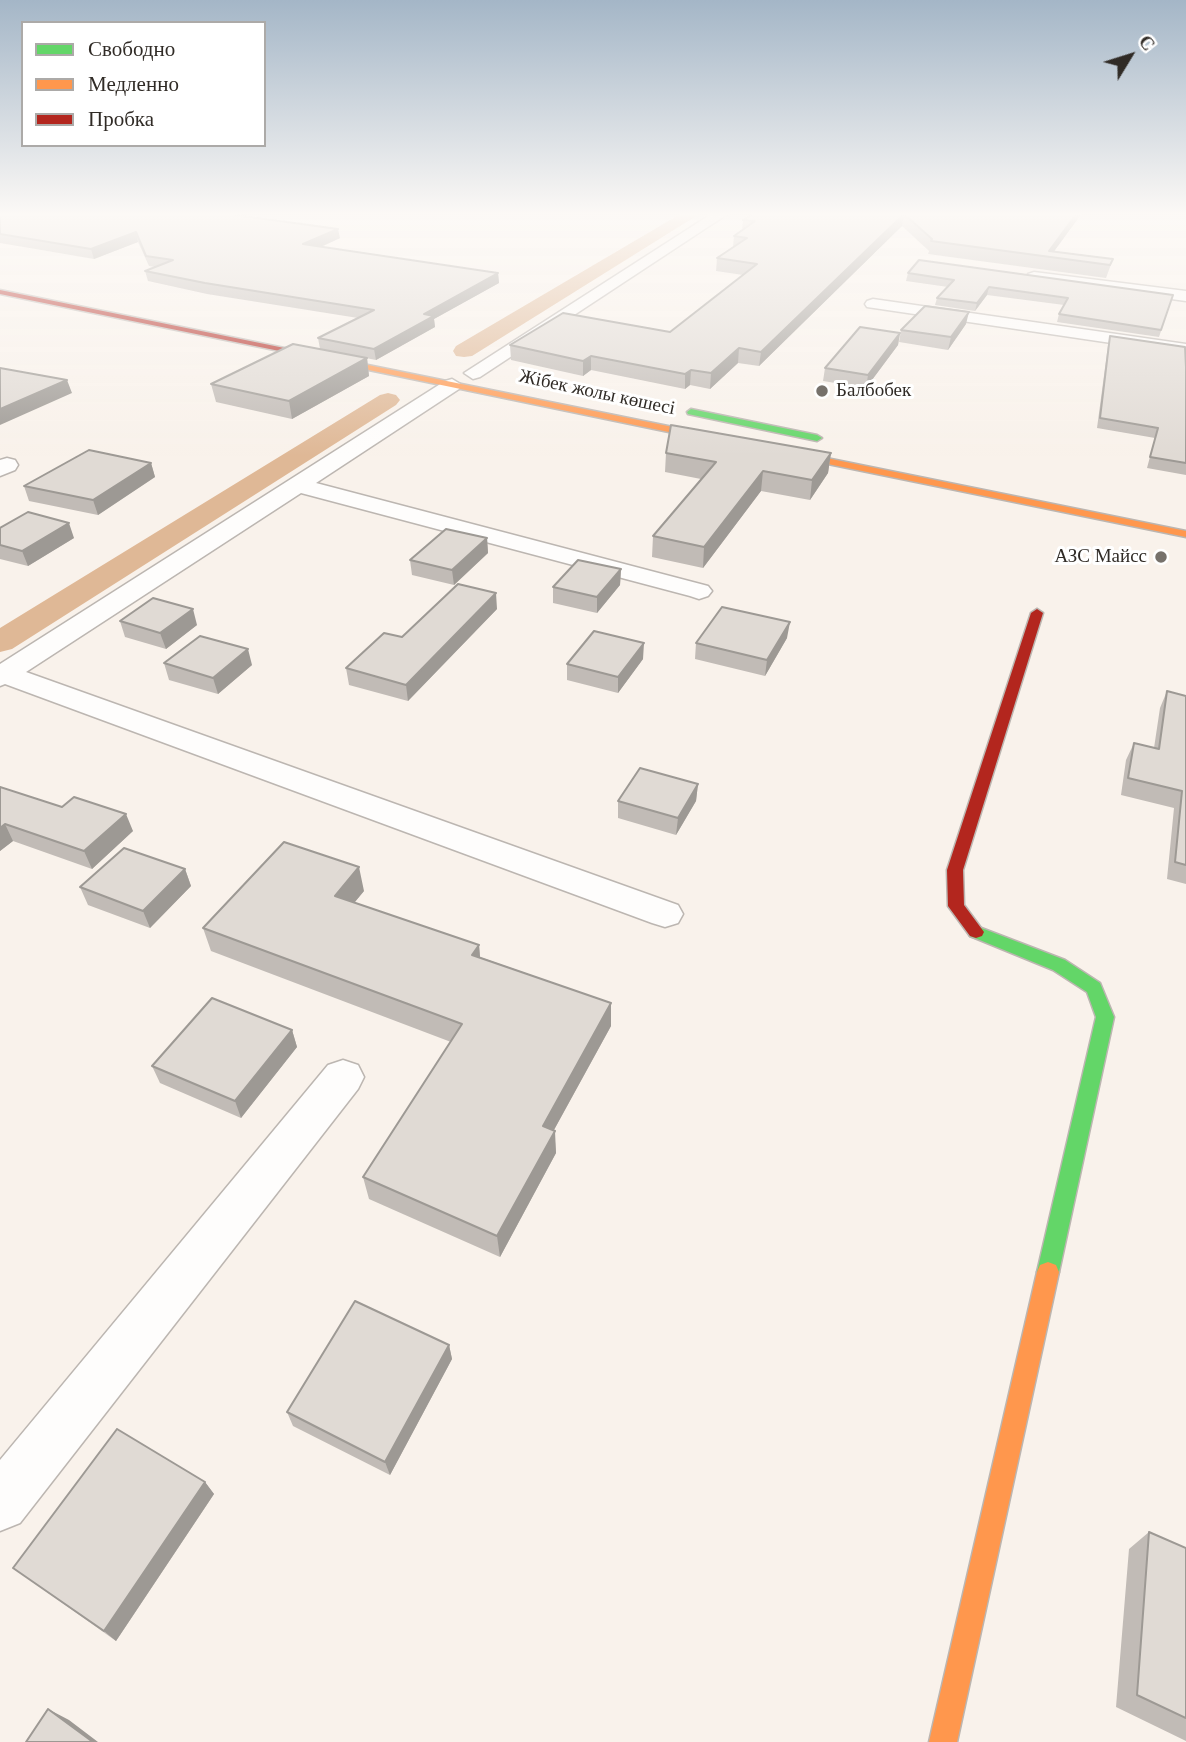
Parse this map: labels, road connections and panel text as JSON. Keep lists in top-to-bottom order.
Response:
{
  "streets": {
    "main road": ["Жібек жолы көшесі"]
  },
  "places": ["Балбобек", "АЗС Майсс"],
  "legend": ["Свободно", "Медленно", "Пробка"],
  "north": "top right"
}
